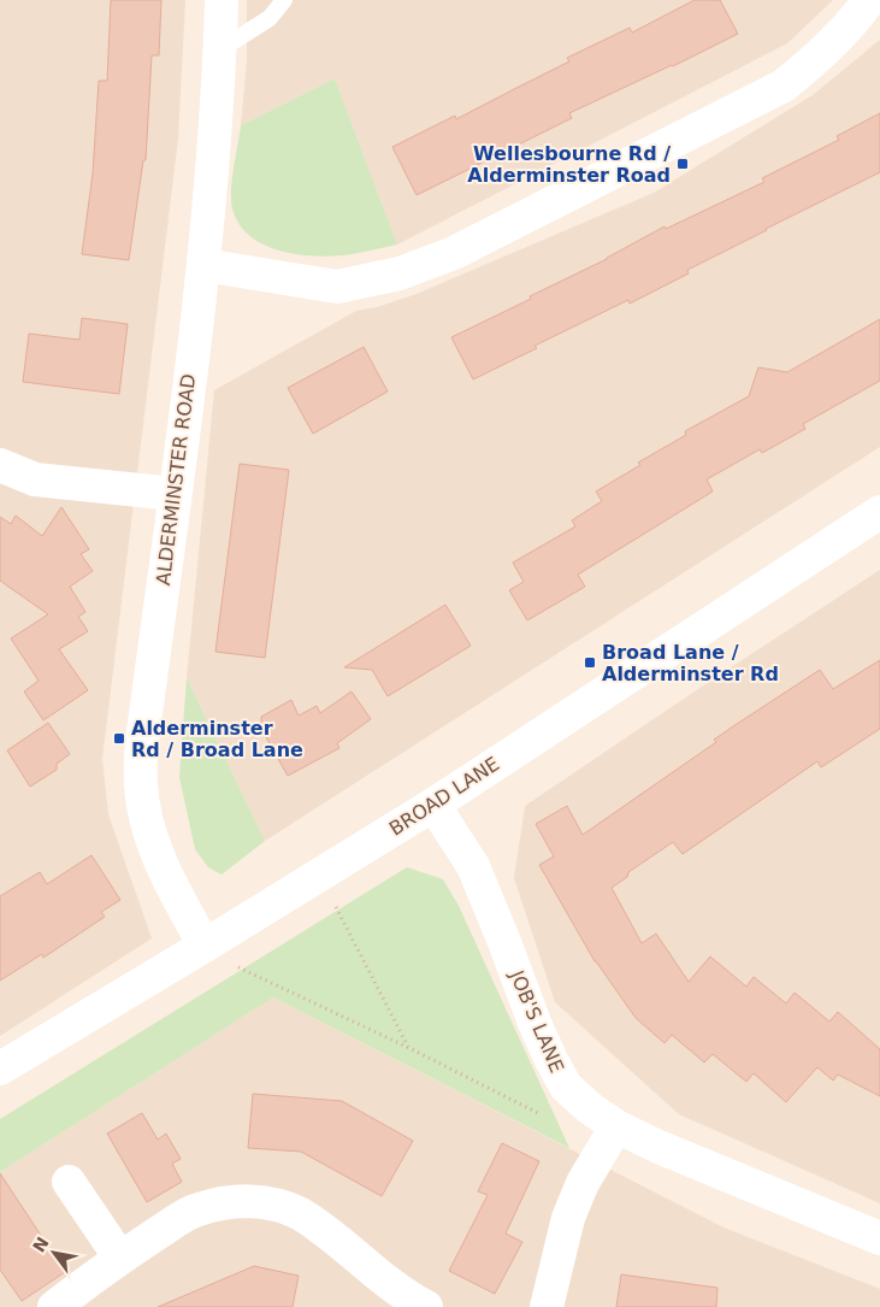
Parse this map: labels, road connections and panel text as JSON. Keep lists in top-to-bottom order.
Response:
{
  "streets": {
    "street": ["ALDERMINSTER ROAD", "BROAD LANE", "JOB'S LANE"]
  },
  "crossings": [
    ["ALDERMINSTER ROAD", "BROAD LANE"],
    ["BROAD LANE", "JOB'S LANE"]
  ],
  "places": {
    "transit": ["Wellesbourne Rd / Alderminster Road", "Broad Lane / Alderminster Rd", "Alderminster Rd / Broad Lane"]
  },
  "north": "top left"
}
